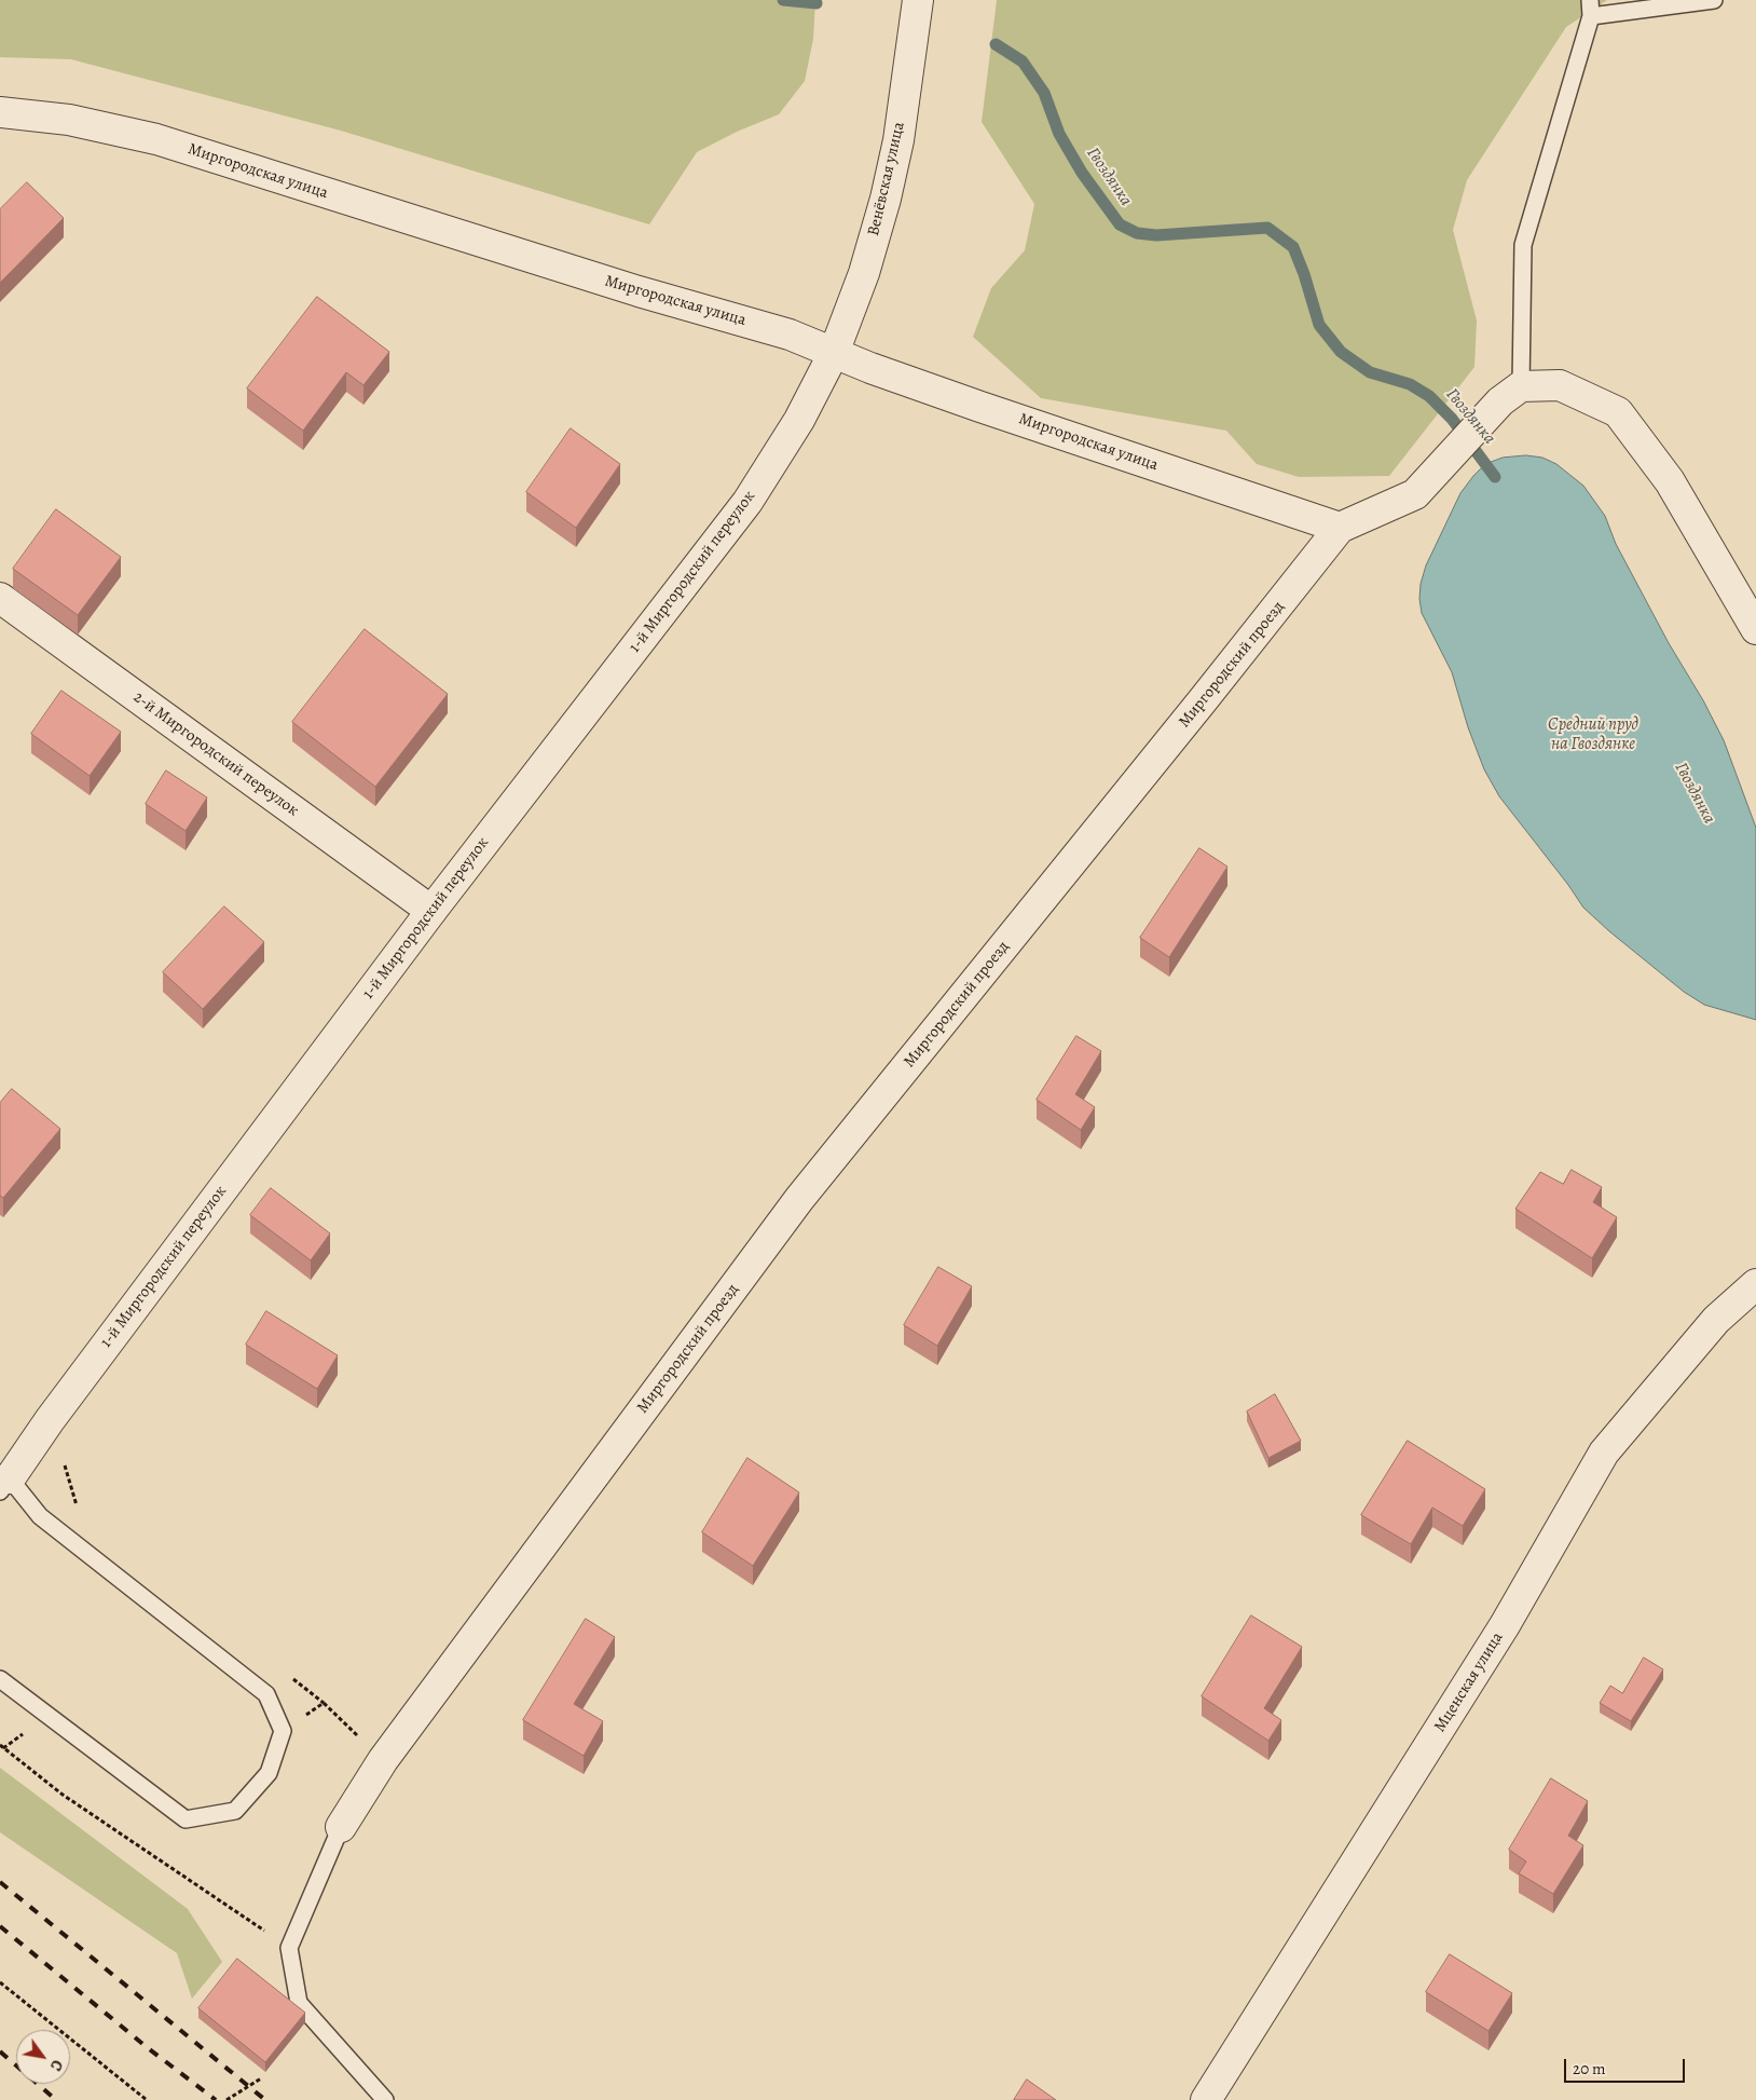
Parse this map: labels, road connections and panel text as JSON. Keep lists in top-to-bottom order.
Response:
{
  "streets": {
    "street": [
      "Миргородская улица",
      "Венёвская улица",
      "1-й Миргородский переулок",
      "Миргородский проезд",
      "2-й Миргородский переулок",
      "Мценская улица"
    ]
  },
  "crossings": [
    ["Миргородская улица", "Венёвская улица"],
    ["Миргородская улица", "1-й Миргородский переулок"],
    ["Миргородская улица", "Миргородский проезд"],
    ["Венёвская улица", "1-й Миргородский переулок"],
    ["1-й Миргородский переулок", "2-й Миргородский переулок"]
  ],
  "water": ["Гвоздянка", "Средний пруд на Гвоздянке"],
  "scale_bar": "20 m",
  "north": "bottom right"
}
